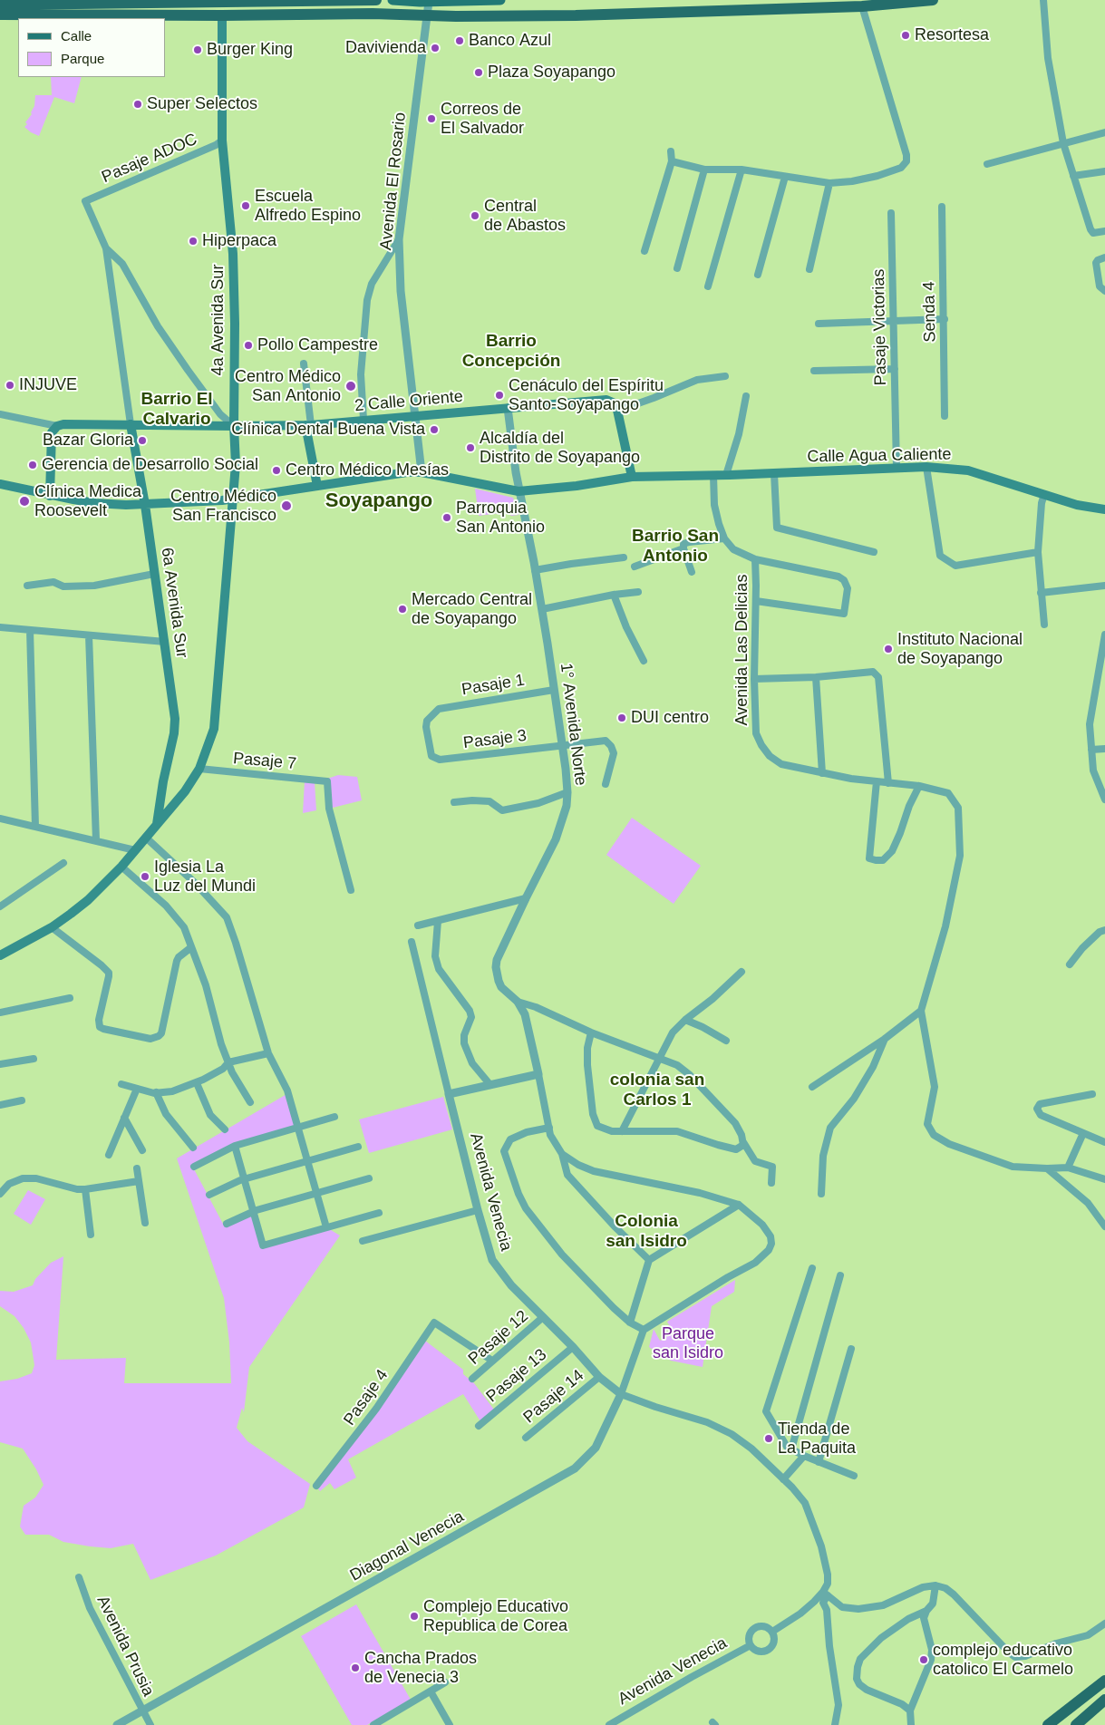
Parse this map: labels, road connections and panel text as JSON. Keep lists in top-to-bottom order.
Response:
{
  "streets": {
    "main road": [
      "4a Avenida Sur",
      "2 Calle Oriente",
      "Calle Agua Caliente",
      "6a Avenida Sur"
    ],
    "street": [
      "Pasaje ADOC",
      "Avenida El Rosario",
      "Senda 4",
      "Pasaje Victorias",
      "Avenida Las Delicias",
      "Pasaje 1",
      "1° Avenida Norte",
      "Pasaje 3",
      "Pasaje 7",
      "Avenida Venecia",
      "Pasaje 12",
      "Pasaje 13",
      "Pasaje 14",
      "Pasaje 4",
      "Diagonal Venecia",
      "Avenida Prusia"
    ]
  },
  "crossings": [
    ["Pasaje ADOC", "4a Avenida Sur"],
    ["Pasaje ADOC", "6a Avenida Sur"],
    ["Avenida El Rosario", "2 Calle Oriente"],
    ["Avenida El Rosario", "Calle Agua Caliente"],
    ["4a Avenida Sur", "2 Calle Oriente"],
    ["4a Avenida Sur", "Calle Agua Caliente"],
    ["4a Avenida Sur", "6a Avenida Sur"],
    ["4a Avenida Sur", "Pasaje 7"],
    ["Pasaje Victorias", "Calle Agua Caliente"],
    ["2 Calle Oriente", "6a Avenida Sur"],
    ["2 Calle Oriente", "1° Avenida Norte"],
    ["Calle Agua Caliente", "6a Avenida Sur"],
    ["Calle Agua Caliente", "1° Avenida Norte"],
    ["Pasaje 1", "1° Avenida Norte"],
    ["Pasaje 1", "Pasaje 3"],
    ["1° Avenida Norte", "Pasaje 3"],
    ["Avenida Venecia", "Pasaje 12"],
    ["Avenida Venecia", "Pasaje 13"],
    ["Avenida Venecia", "Pasaje 14"],
    ["Avenida Venecia", "Diagonal Venecia"],
    ["Pasaje 12", "Pasaje 4"],
    ["Diagonal Venecia", "Avenida Prusia"]
  ],
  "districts": [
    "Barrio Concepción",
    "Barrio El Calvario",
    "Soyapango",
    "Barrio San Antonio",
    "colonia san Carlos 1",
    "Colonia san Isidro"
  ],
  "parks": ["Parque san Isidro"],
  "places": [
    "Resortesa",
    "Banco Azul",
    "Davivienda",
    "Burger King",
    "Plaza Soyapango",
    "Super Selectos",
    "Correos de El Salvador",
    "Escuela Alfredo Espino",
    "Central de Abastos",
    "Hiperpaca",
    "Pollo Campestre",
    "INJUVE",
    "Centro Médico San Antonio",
    "Cenáculo del Espíritu Santo-Soyapango",
    "Clínica Dental Buena Vista",
    "Bazar Gloria",
    "Alcaldía del Distrito de Soyapango",
    "Gerencia de Desarrollo Social",
    "Centro Médico Mesías",
    "Clínica Medica Roosevelt",
    "Centro Médico San Francisco",
    "Parroquia San Antonio",
    "Mercado Central de Soyapango",
    "Instituto Nacional de Soyapango",
    "DUI centro",
    "Iglesia La Luz del Mundi",
    "Tienda de La Paquita",
    "Complejo Educativo Republica de Corea",
    "complejo educativo catolico El Carmelo",
    "Cancha Prados de Venecia 3"
  ],
  "legend": ["Calle", "Parque"]
}
